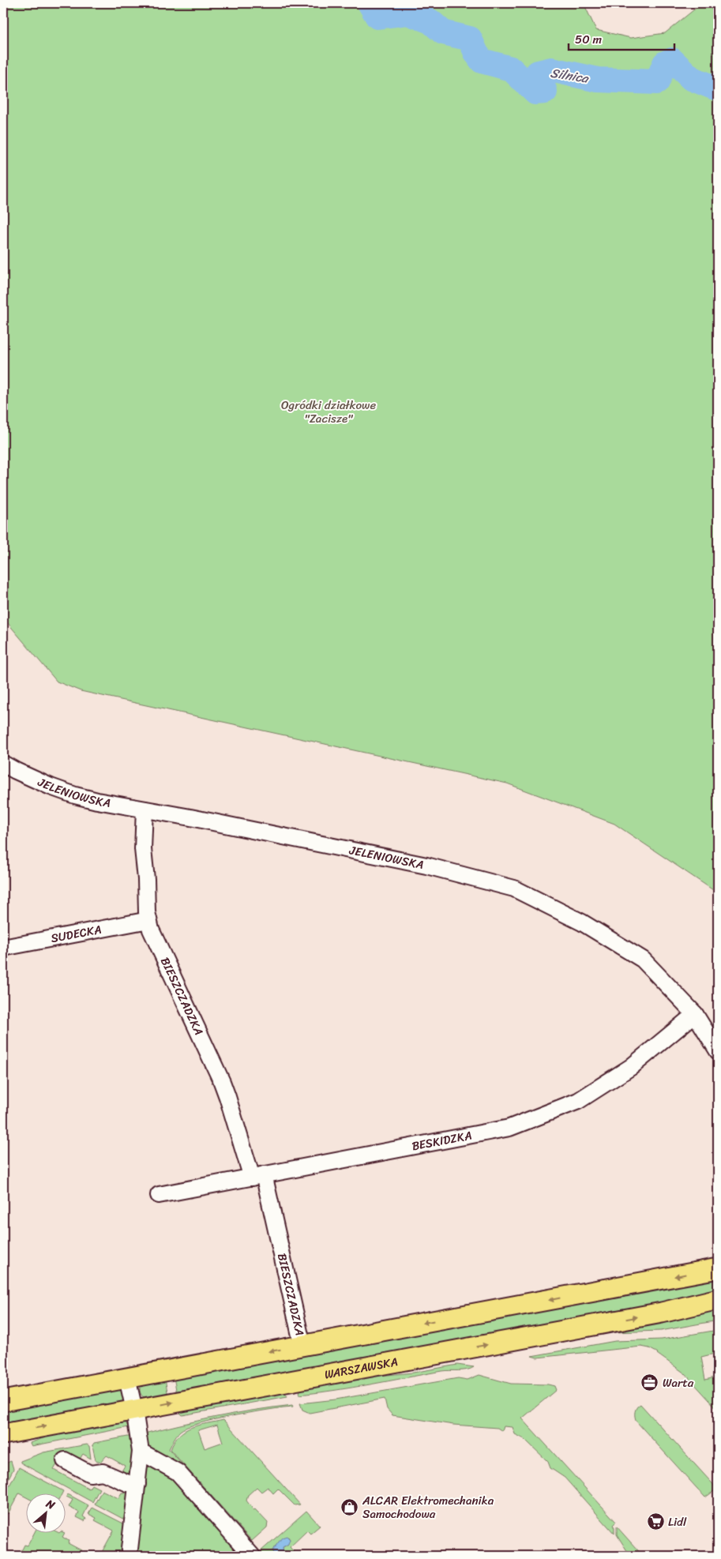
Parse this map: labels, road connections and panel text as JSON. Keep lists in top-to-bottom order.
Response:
{
  "streets": {
    "main road": ["WARSZAWSKA"],
    "street": [
      "JELENIOWSKA",
      "SUDECKA",
      "BIESZCZADZKA",
      "BESKIDZKA"
    ]
  },
  "crossings": [
    ["JELENIOWSKA", "BIESZCZADZKA"],
    ["JELENIOWSKA", "BESKIDZKA"],
    ["SUDECKA", "BIESZCZADZKA"],
    ["BIESZCZADZKA", "BESKIDZKA"]
  ],
  "water": ["Silnica"],
  "parks": ["Ogródki działkowe \"Zacisze\""],
  "places": {
    "office": ["Warta"],
    "shop": ["ALCAR Elektromechanika Samochodowa"],
    "supermarket": ["Lidl"]
  },
  "scale_bar": "50 m",
  "north": "top right"
}
